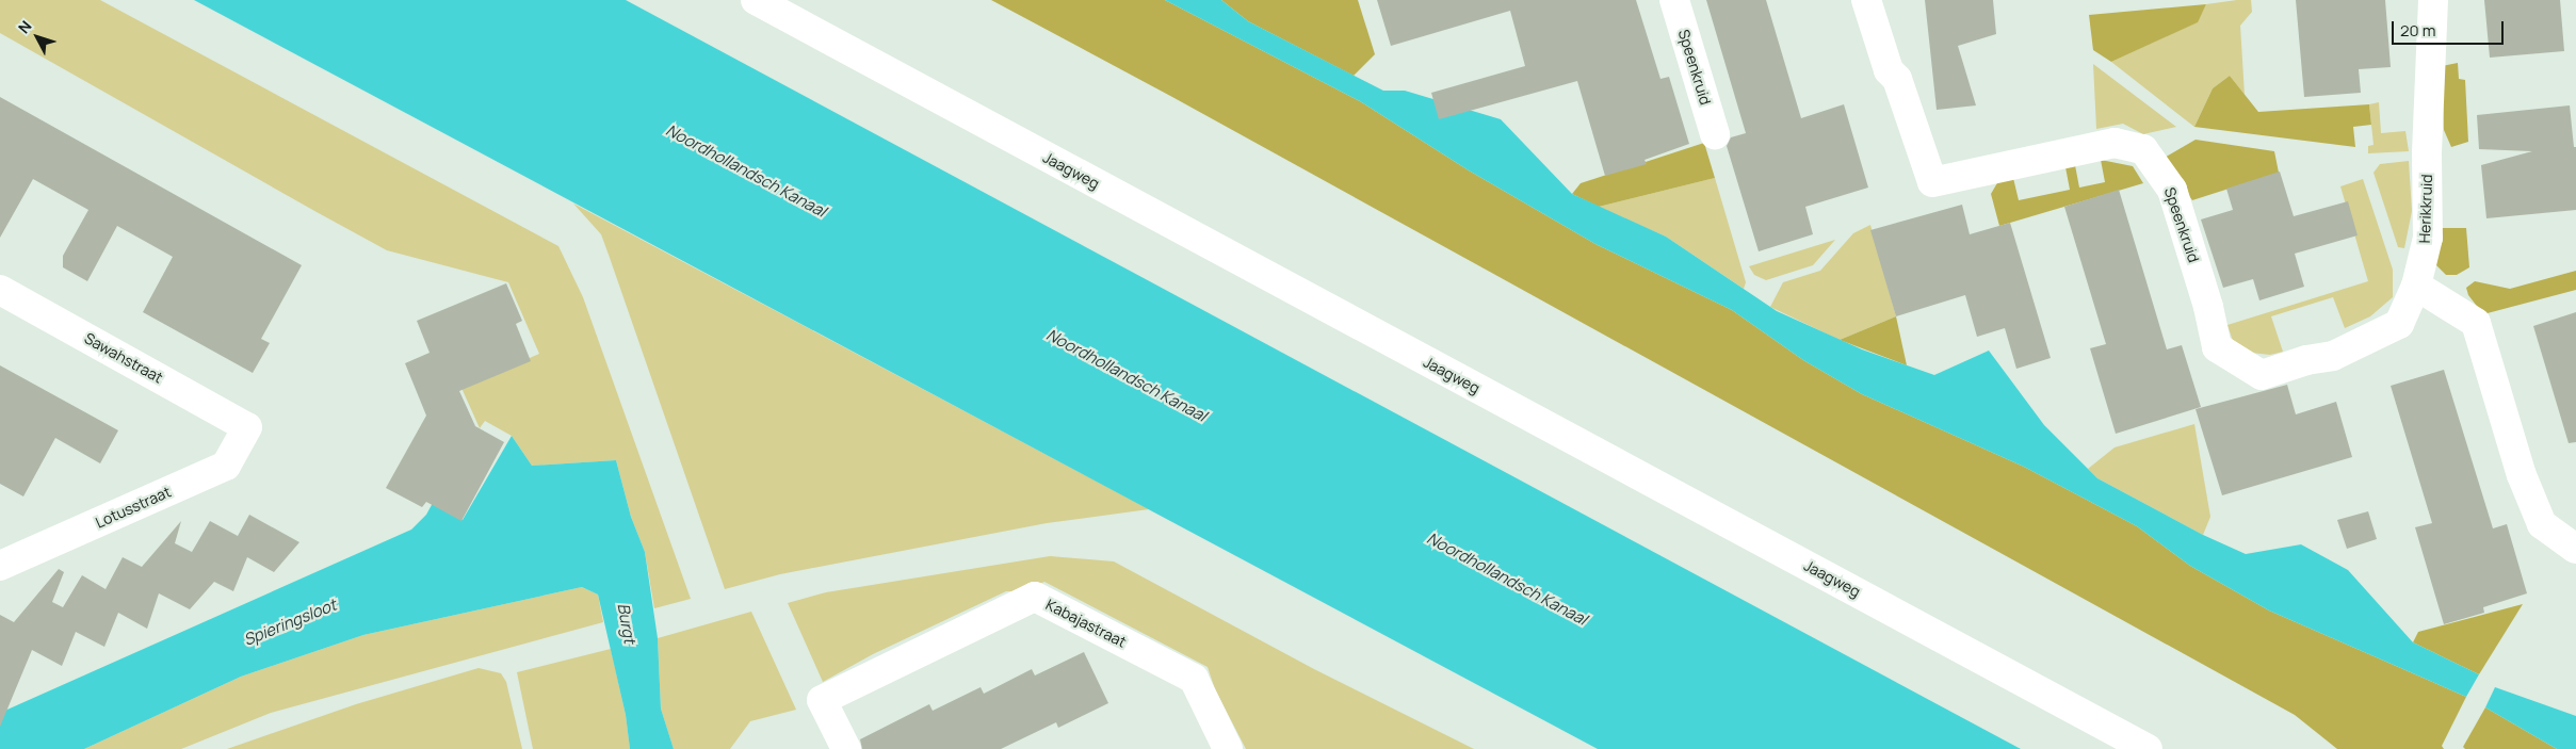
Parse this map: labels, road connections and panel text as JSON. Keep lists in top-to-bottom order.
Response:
{
  "streets": {
    "street": [
      "Speenkruid",
      "Jaagweg",
      "Herikkruid",
      "Sawahstraat",
      "Lotusstraat",
      "Kabajastraat"
    ]
  },
  "crossings": [
    ["Speenkruid", "Herikkruid"],
    ["Sawahstraat", "Lotusstraat"]
  ],
  "water": ["Noordhollandsch Kanaal", "Spieringsloot", "Burgt"],
  "scale_bar": "20 m",
  "north": "top left"
}
